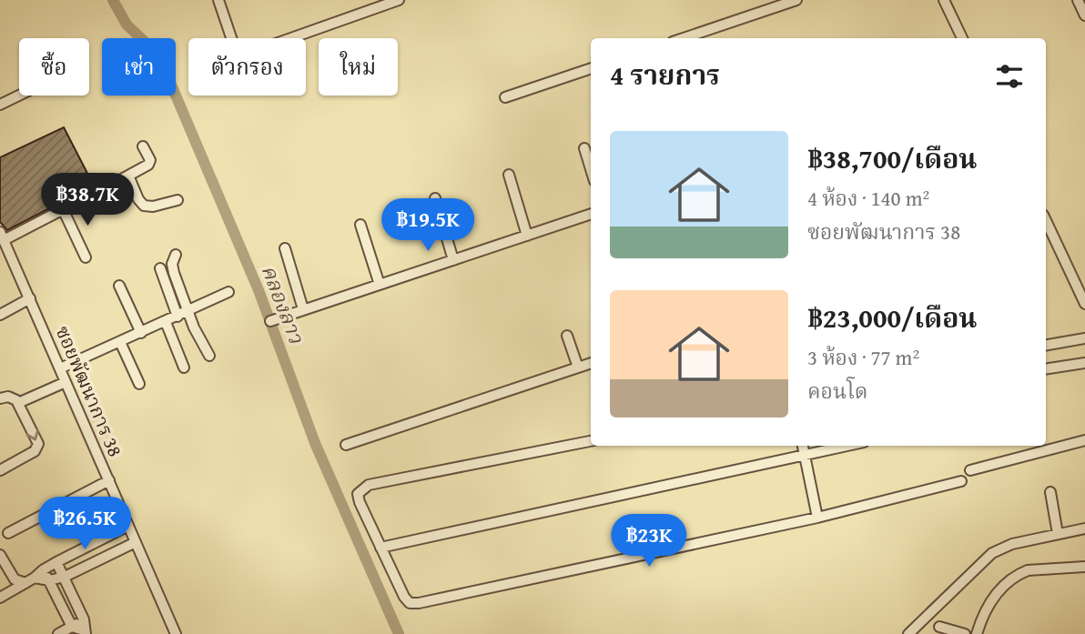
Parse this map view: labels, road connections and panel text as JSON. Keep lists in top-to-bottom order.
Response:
{
  "streets": {
    "street": ["ซอยพัฒนาการ 38"]
  },
  "water": ["คลองลาว"],
  "page": {
    "chip": [
      "ซื้อ",
      "เช่า",
      "ตัวกรอง",
      "ใหม่"
    ],
    "heading": "4 รายการ",
    "list": [
      {
        "name": "฿38,700/เดือน",
        "note": "4 ห้อง · 140 m² · ซอยพัฒนาการ 38"
      },
      {
        "name": "฿23,000/เดือน",
        "note": "3 ห้อง · 77 m² · คอนโด"
      }
    ],
    "price": [
      "฿38.7K",
      "฿19.5K",
      "฿26.5K",
      "฿23K"
    ]
  }
}
